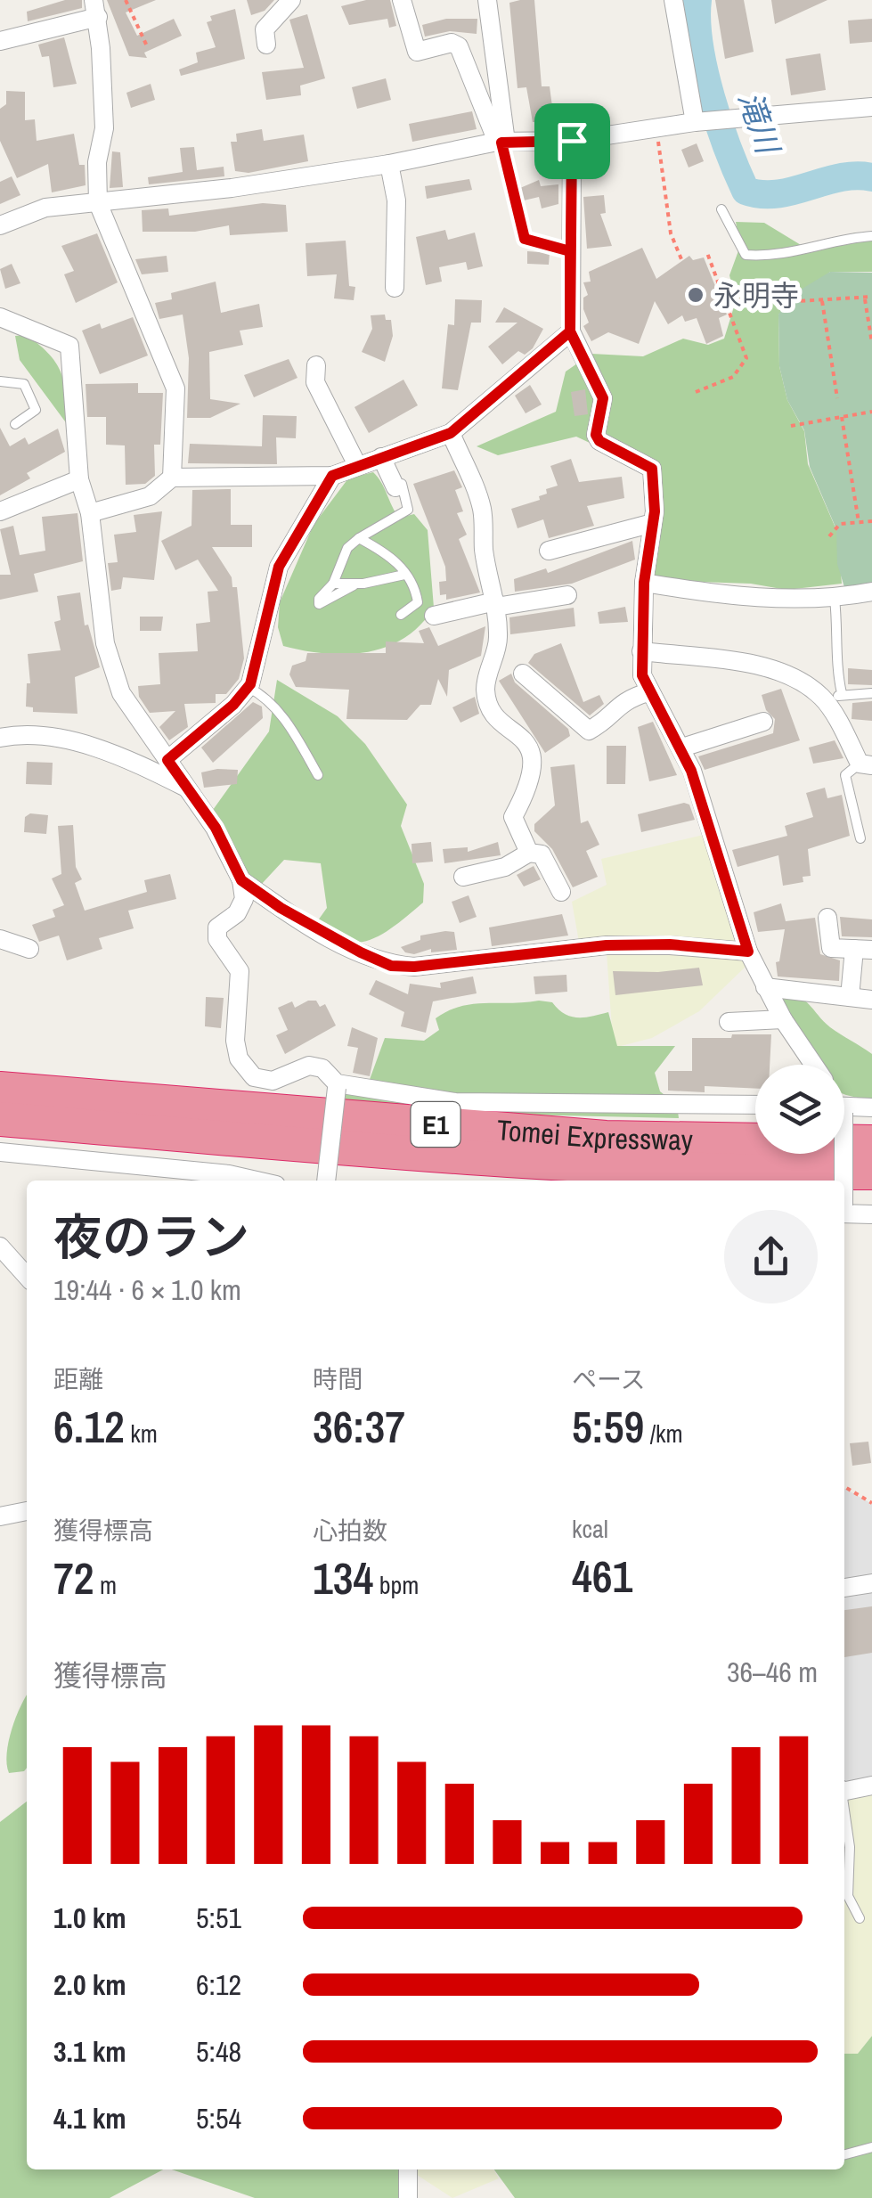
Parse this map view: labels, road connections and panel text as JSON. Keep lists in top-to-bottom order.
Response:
{
  "streets": {
    "highway": ["E1", "Tomei Expressway"]
  },
  "water": ["滝川"],
  "places": ["永明寺"],
  "page": {
    "heading": ["夜のラン", "19:44 · 6 × 1.0 km"],
    "stats": [
      ["距離", "6.12 km"],
      ["時間", "36:37"],
      ["ペース", "5:59 /km"],
      ["獲得標高", "72 m"],
      ["心拍数", "134 bpm"],
      ["kcal", "461"]
    ],
    "chart": ["獲得標高", "36–46 m"],
    "list": [
      {
        "name": "1.0 km",
        "note": "5:51"
      },
      {
        "name": "2.0 km",
        "note": "6:12"
      },
      {
        "name": "3.1 km",
        "note": "5:48"
      },
      {
        "name": "4.1 km",
        "note": "5:54"
      }
    ]
  }
}
